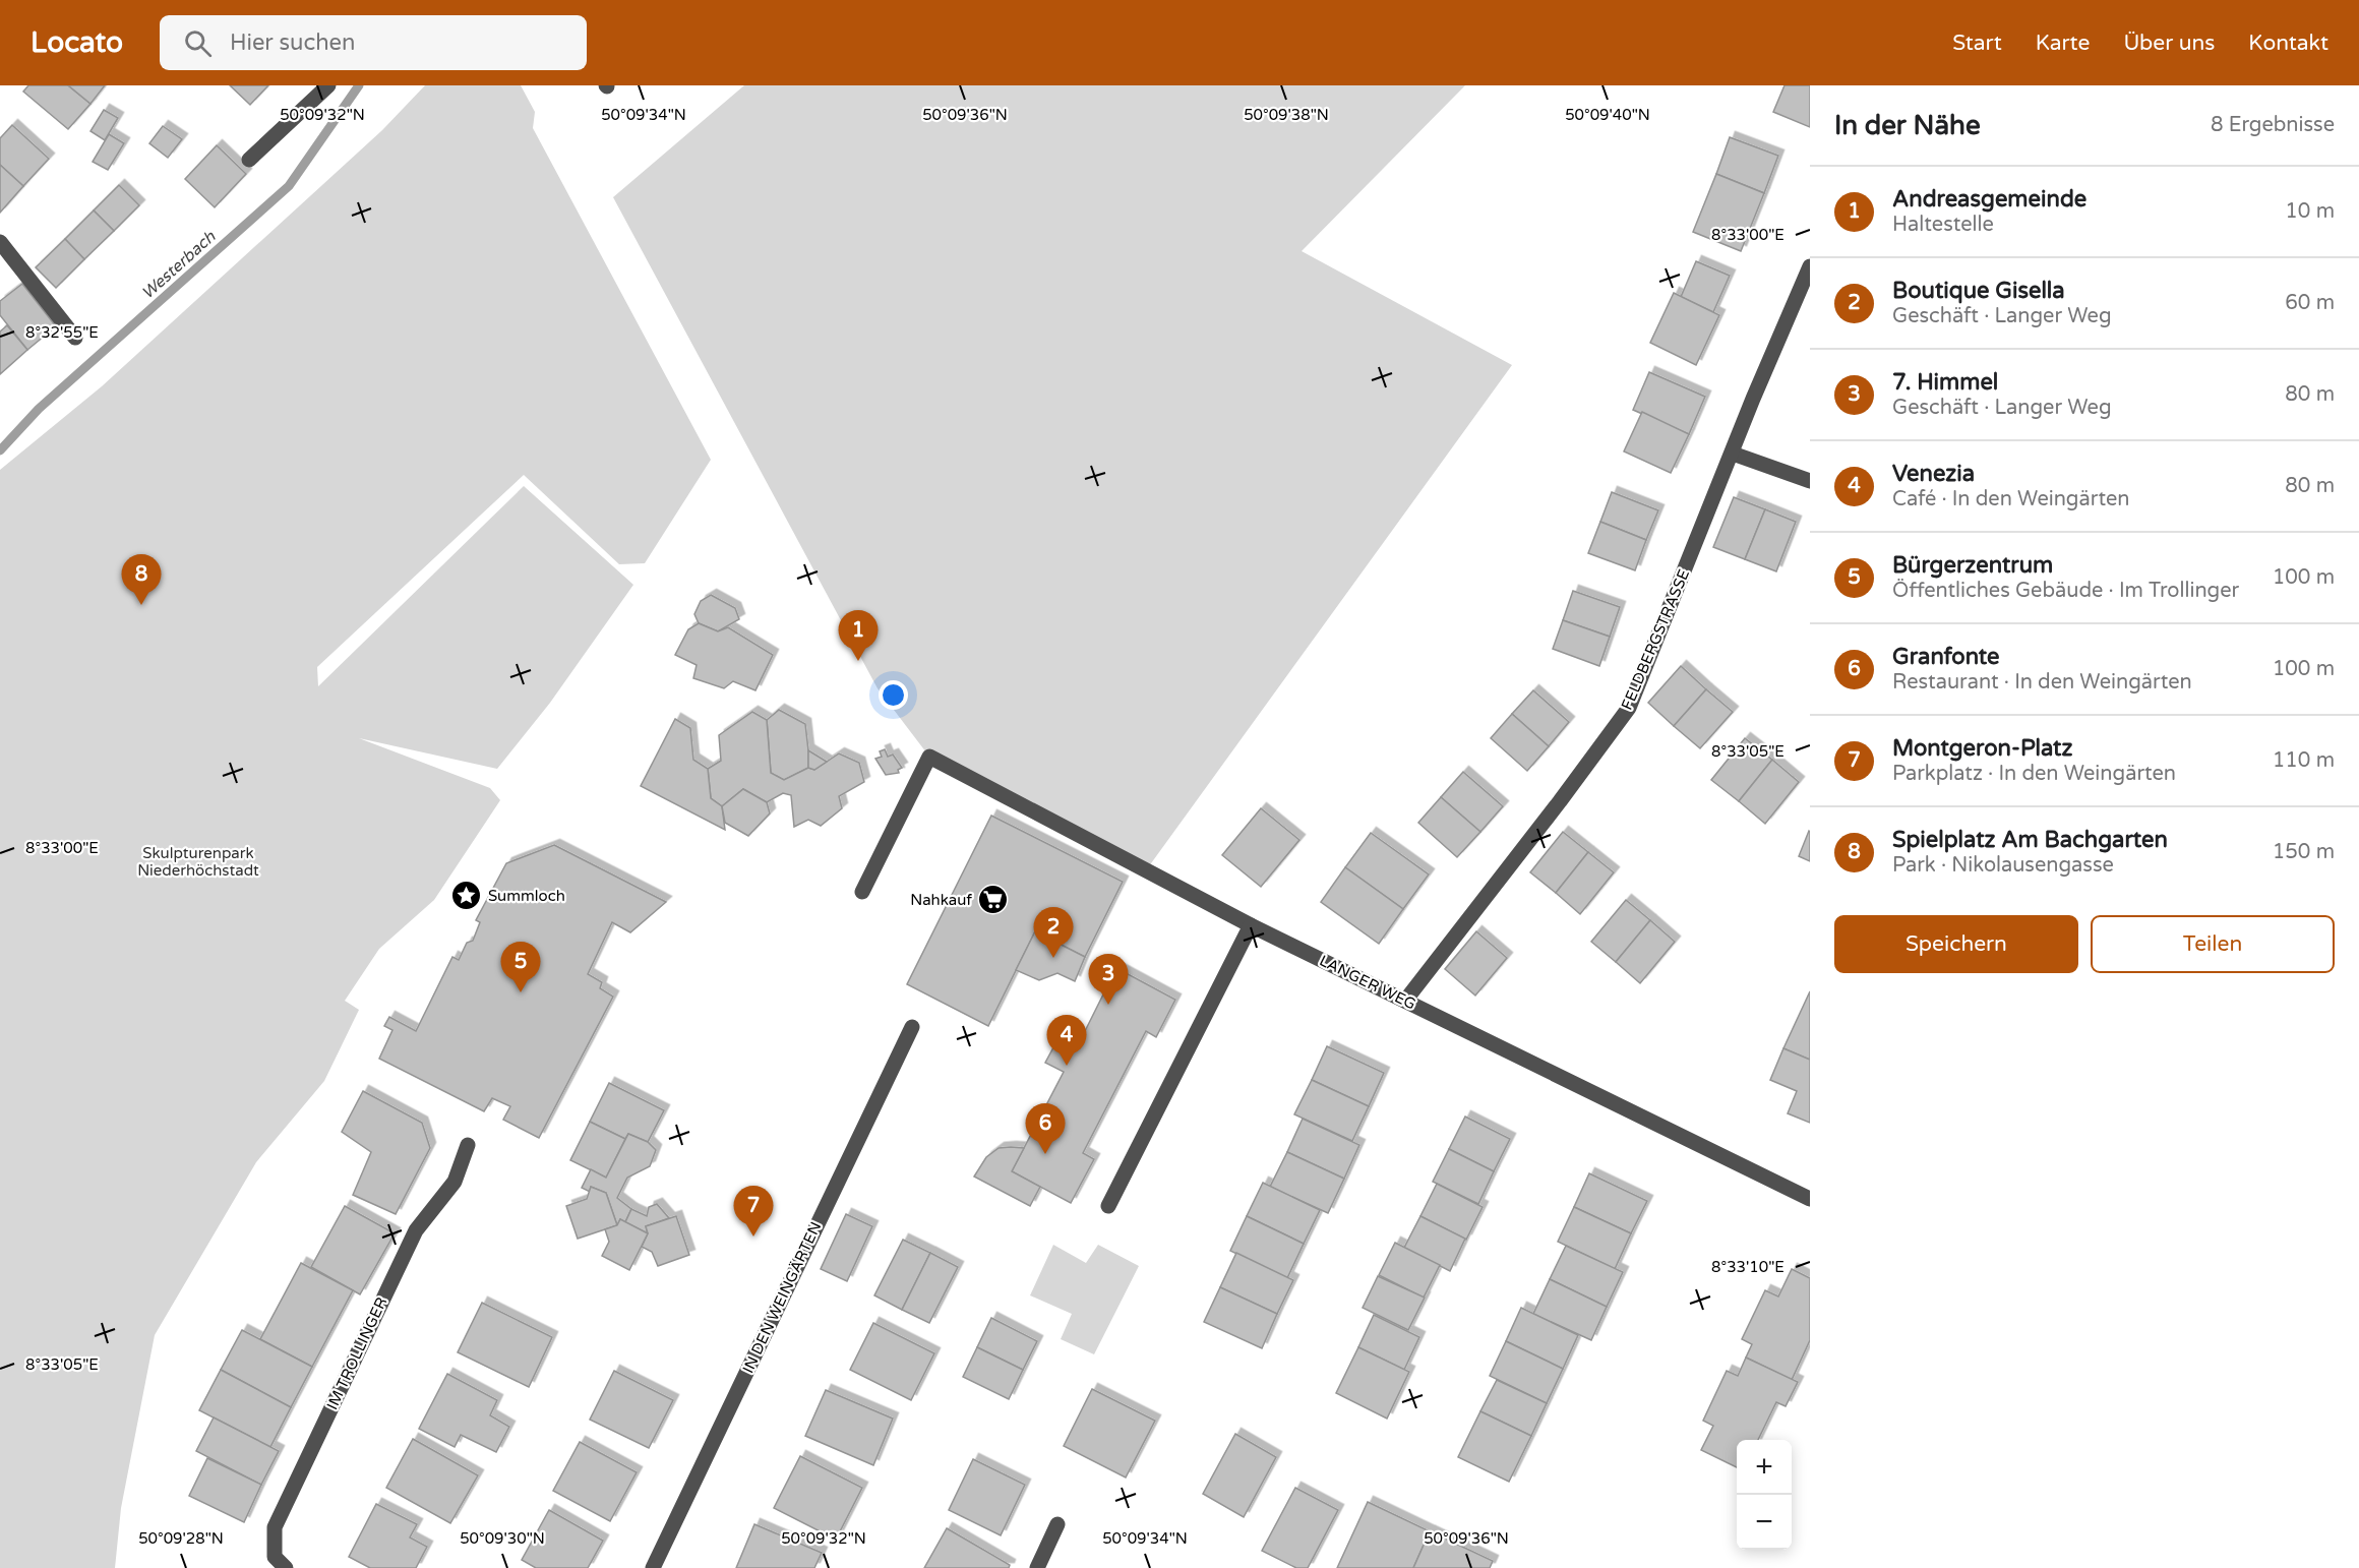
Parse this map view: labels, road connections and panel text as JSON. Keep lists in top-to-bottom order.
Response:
{
  "streets": {
    "street": [
      "FELDBERGSTRASSE",
      "LANGER WEG",
      "IN DEN WEINGÄRTEN",
      "IM TROLLINGER"
    ]
  },
  "crossings": [
    ["FELDBERGSTRASSE", "LANGER WEG"]
  ],
  "water": ["Westerbach"],
  "parks": ["Skulpturenpark Niederhöchstadt"],
  "places": {
    "place": ["Summloch"],
    "supermarket": ["Nahkauf"]
  },
  "page": {
    "header": "Locato",
    "search": "Hier suchen",
    "nav": [
      "Start",
      "Karte",
      "Über uns",
      "Kontakt"
    ],
    "heading": ["In der Nähe", "8 Ergebnisse"],
    "list": [
      {
        "mark": "1",
        "name": "Andreasgemeinde",
        "note": "Haltestelle",
        "value": "10 m"
      },
      {
        "mark": "2",
        "name": "Boutique Gisella",
        "note": "Geschäft · Langer Weg",
        "value": "60 m"
      },
      {
        "mark": "3",
        "name": "7. Himmel",
        "note": "Geschäft · Langer Weg",
        "value": "80 m"
      },
      {
        "mark": "4",
        "name": "Venezia",
        "note": "Café · In den Weingärten",
        "value": "80 m"
      },
      {
        "mark": "5",
        "name": "Bürgerzentrum",
        "note": "Öffentliches Gebäude · Im Trollinger",
        "value": "100 m"
      },
      {
        "mark": "6",
        "name": "Granfonte",
        "note": "Restaurant · In den Weingärten",
        "value": "100 m"
      },
      {
        "mark": "7",
        "name": "Montgeron-Platz",
        "note": "Parkplatz · In den Weingärten",
        "value": "110 m"
      },
      {
        "mark": "8",
        "name": "Spielplatz Am Bachgarten",
        "note": "Park · Nikolausengasse",
        "value": "150 m"
      }
    ],
    "pins": [
      "8",
      "1",
      "2",
      "5",
      "3",
      "4",
      "6",
      "7"
    ],
    "buttons": ["Speichern", "Teilen"],
    "map_buttons": ["+", "−"]
  },
  "coordinates": [
    "50°09'32\"N",
    "50°09'34\"N",
    "50°09'36\"N",
    "50°09'38\"N",
    "50°09'40\"N",
    "8°33'00\"E",
    "8°32'55\"E",
    "8°33'05\"E",
    "8°33'10\"E",
    "50°09'28\"N",
    "50°09'30\"N"
  ]
}
